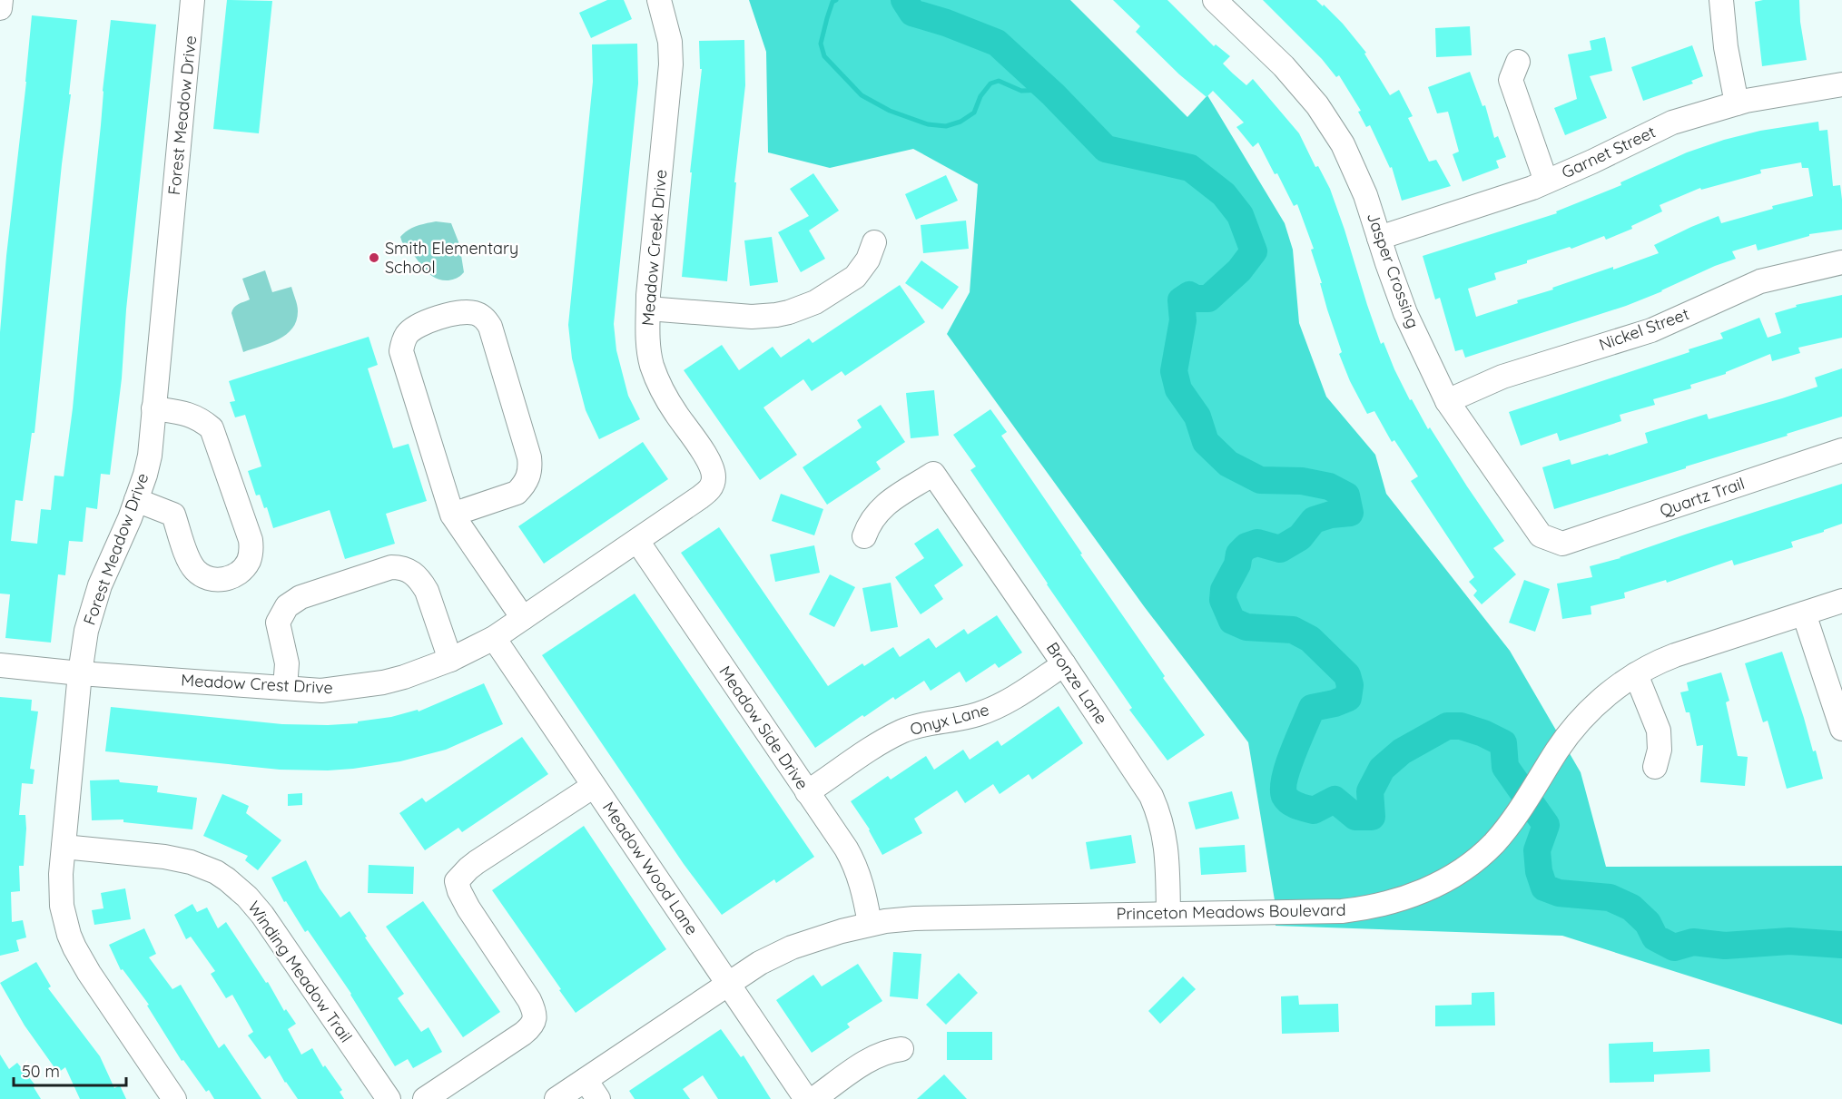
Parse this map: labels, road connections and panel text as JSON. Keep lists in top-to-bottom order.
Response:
{
  "streets": {
    "street": [
      "Forest Meadow Drive",
      "Garnet Street",
      "Meadow Creek Drive",
      "Jasper Crossing",
      "Nickel Street",
      "Quartz Trail",
      "Bronze Lane",
      "Meadow Crest Drive",
      "Onyx Lane",
      "Meadow Side Drive",
      "Meadow Wood Lane",
      "Princeton Meadows Boulevard",
      "Winding Meadow Trail"
    ]
  },
  "crossings": [
    ["Forest Meadow Drive", "Meadow Crest Drive"],
    ["Forest Meadow Drive", "Winding Meadow Trail"],
    ["Garnet Street", "Jasper Crossing"],
    ["Meadow Creek Drive", "Meadow Crest Drive"],
    ["Jasper Crossing", "Nickel Street"],
    ["Jasper Crossing", "Quartz Trail"],
    ["Bronze Lane", "Onyx Lane"],
    ["Bronze Lane", "Princeton Meadows Boulevard"],
    ["Meadow Crest Drive", "Meadow Side Drive"],
    ["Meadow Crest Drive", "Meadow Wood Lane"],
    ["Onyx Lane", "Meadow Side Drive"],
    ["Meadow Side Drive", "Princeton Meadows Boulevard"],
    ["Meadow Wood Lane", "Princeton Meadows Boulevard"]
  ],
  "places": ["Smith Elementary School"],
  "scale_bar": "50 m"
}
